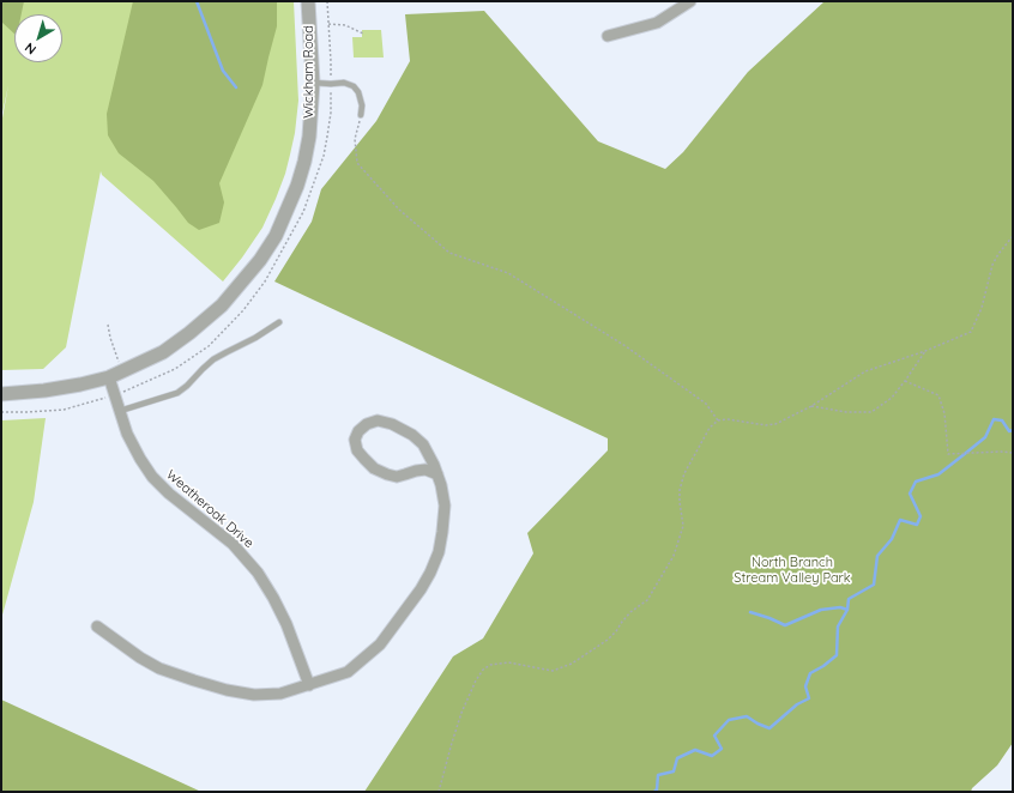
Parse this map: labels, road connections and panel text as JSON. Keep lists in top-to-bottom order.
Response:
{
  "streets": {
    "street": ["Wickham Road", "Weatheroak Drive"]
  },
  "crossings": [
    ["Wickham Road", "Weatheroak Drive"]
  ],
  "parks": ["North Branch Stream Valley Park"],
  "north": "bottom left"
}
